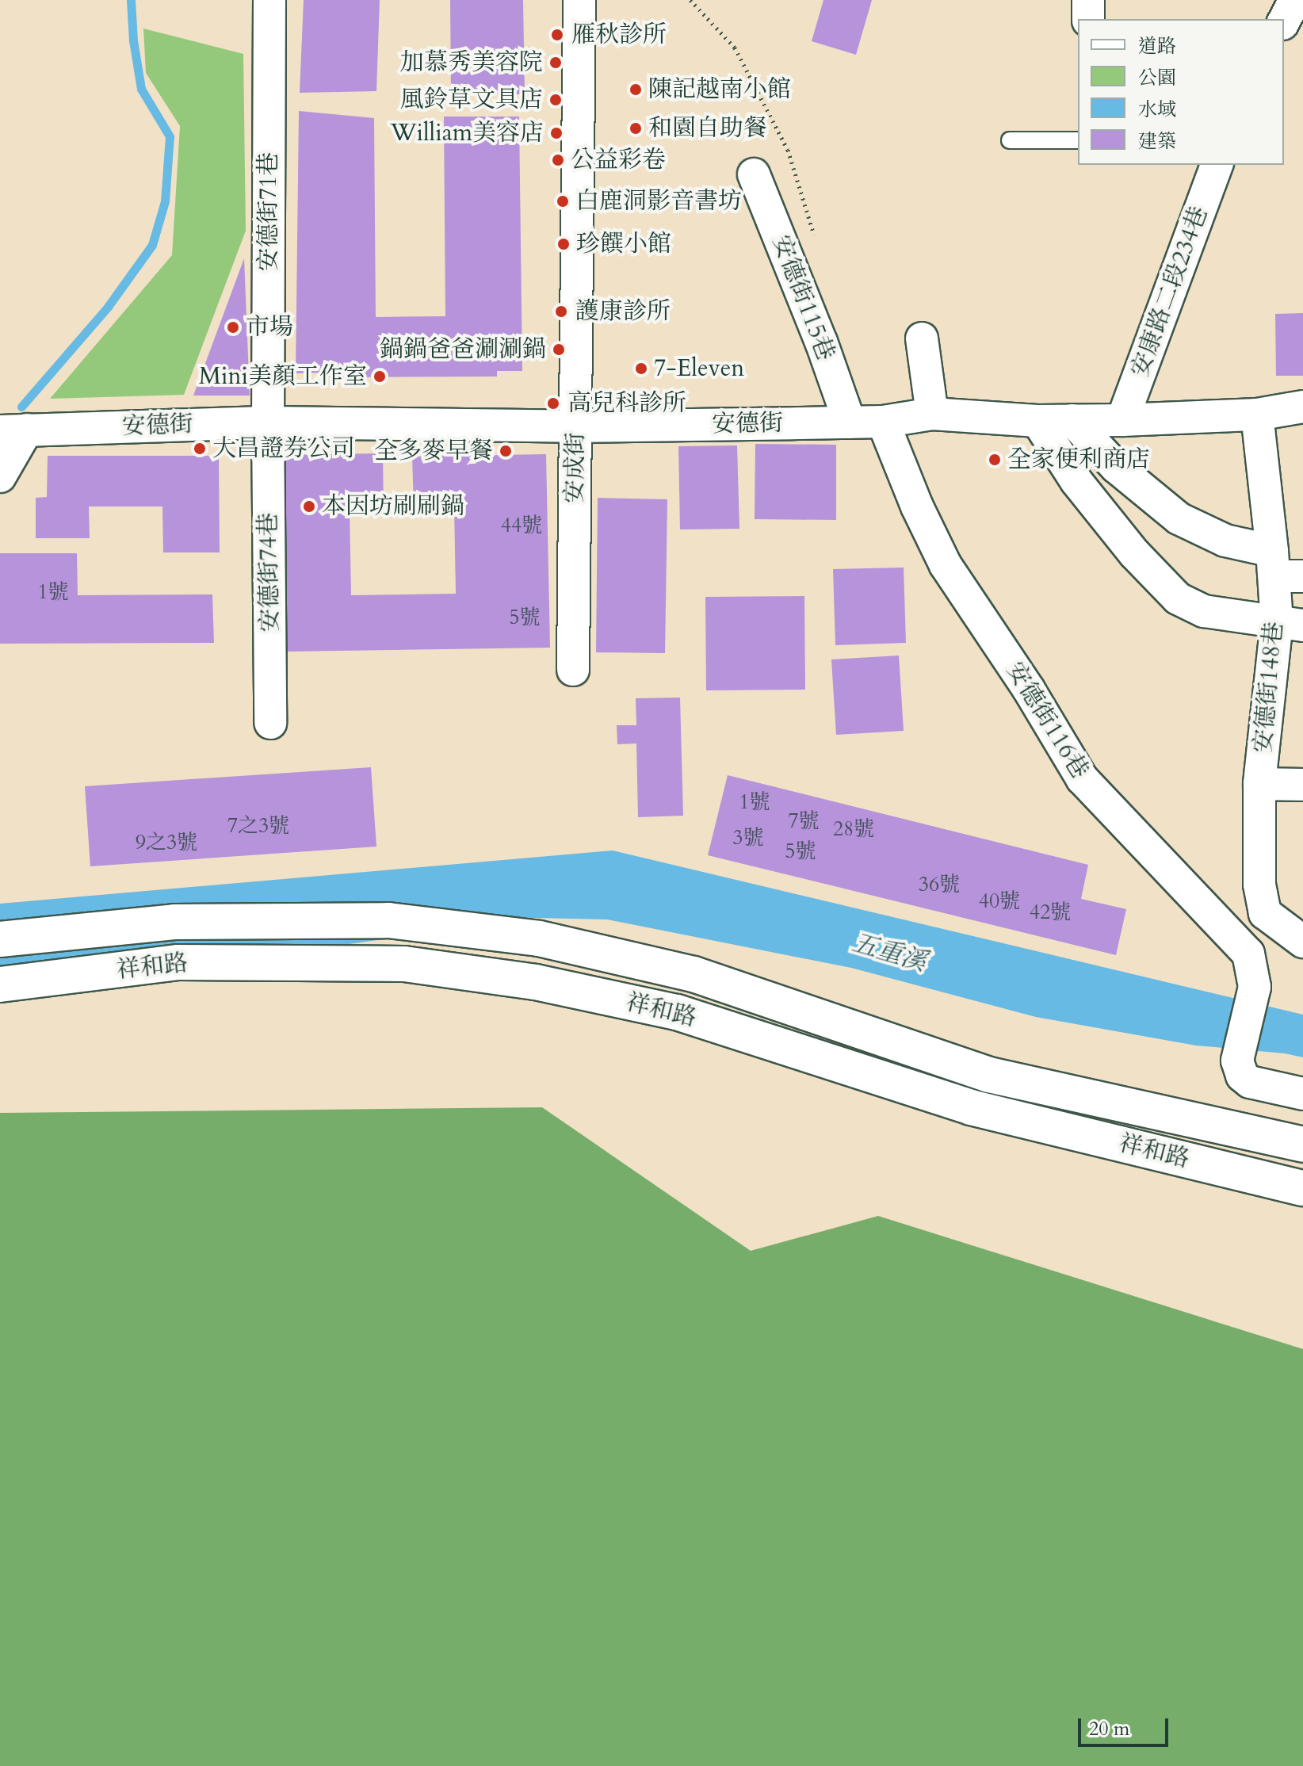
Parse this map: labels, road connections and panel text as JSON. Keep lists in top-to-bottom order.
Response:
{
  "streets": {
    "main road": ["祥和路"],
    "street": [
      "安德街71巷",
      "安康路二段234巷",
      "安德街115巷",
      "安德街",
      "安成街",
      "安德街74巷",
      "安德街148巷",
      "安德街116巷"
    ]
  },
  "crossings": [
    ["安德街71巷", "安德街"],
    ["安德街71巷", "安德街74巷"],
    ["安康路二段234巷", "安德街"],
    ["安德街115巷", "安德街"],
    ["安德街", "安成街"],
    ["安德街", "安德街74巷"],
    ["安德街", "安德街148巷"],
    ["安德街", "安德街116巷"]
  ],
  "water": ["五重溪"],
  "places": [
    "雁秋診所",
    "加慕秀美容院",
    "陳記越南小館",
    "風鈴草文具店",
    "和園自助餐",
    "William美容店",
    "公益彩卷",
    "白鹿洞影音書坊",
    "珍饌小館",
    "護康診所",
    "市場",
    "鍋鍋爸爸涮涮鍋",
    "7-Eleven",
    "Mini美顏工作室",
    "高兒科診所",
    "大昌證券公司",
    "全多麥早餐",
    "全家便利商店",
    "本因坊刷刷鍋"
  ],
  "house_numbers": [
    "44號",
    "1號",
    "5號",
    "1號",
    "7號",
    "7之3號",
    "28號",
    "3號",
    "9之3號",
    "5號",
    "36號",
    "40號",
    "42號"
  ],
  "legend": [
    "道路",
    "公園",
    "水域",
    "建築"
  ],
  "scale_bar": "20 m"
}
